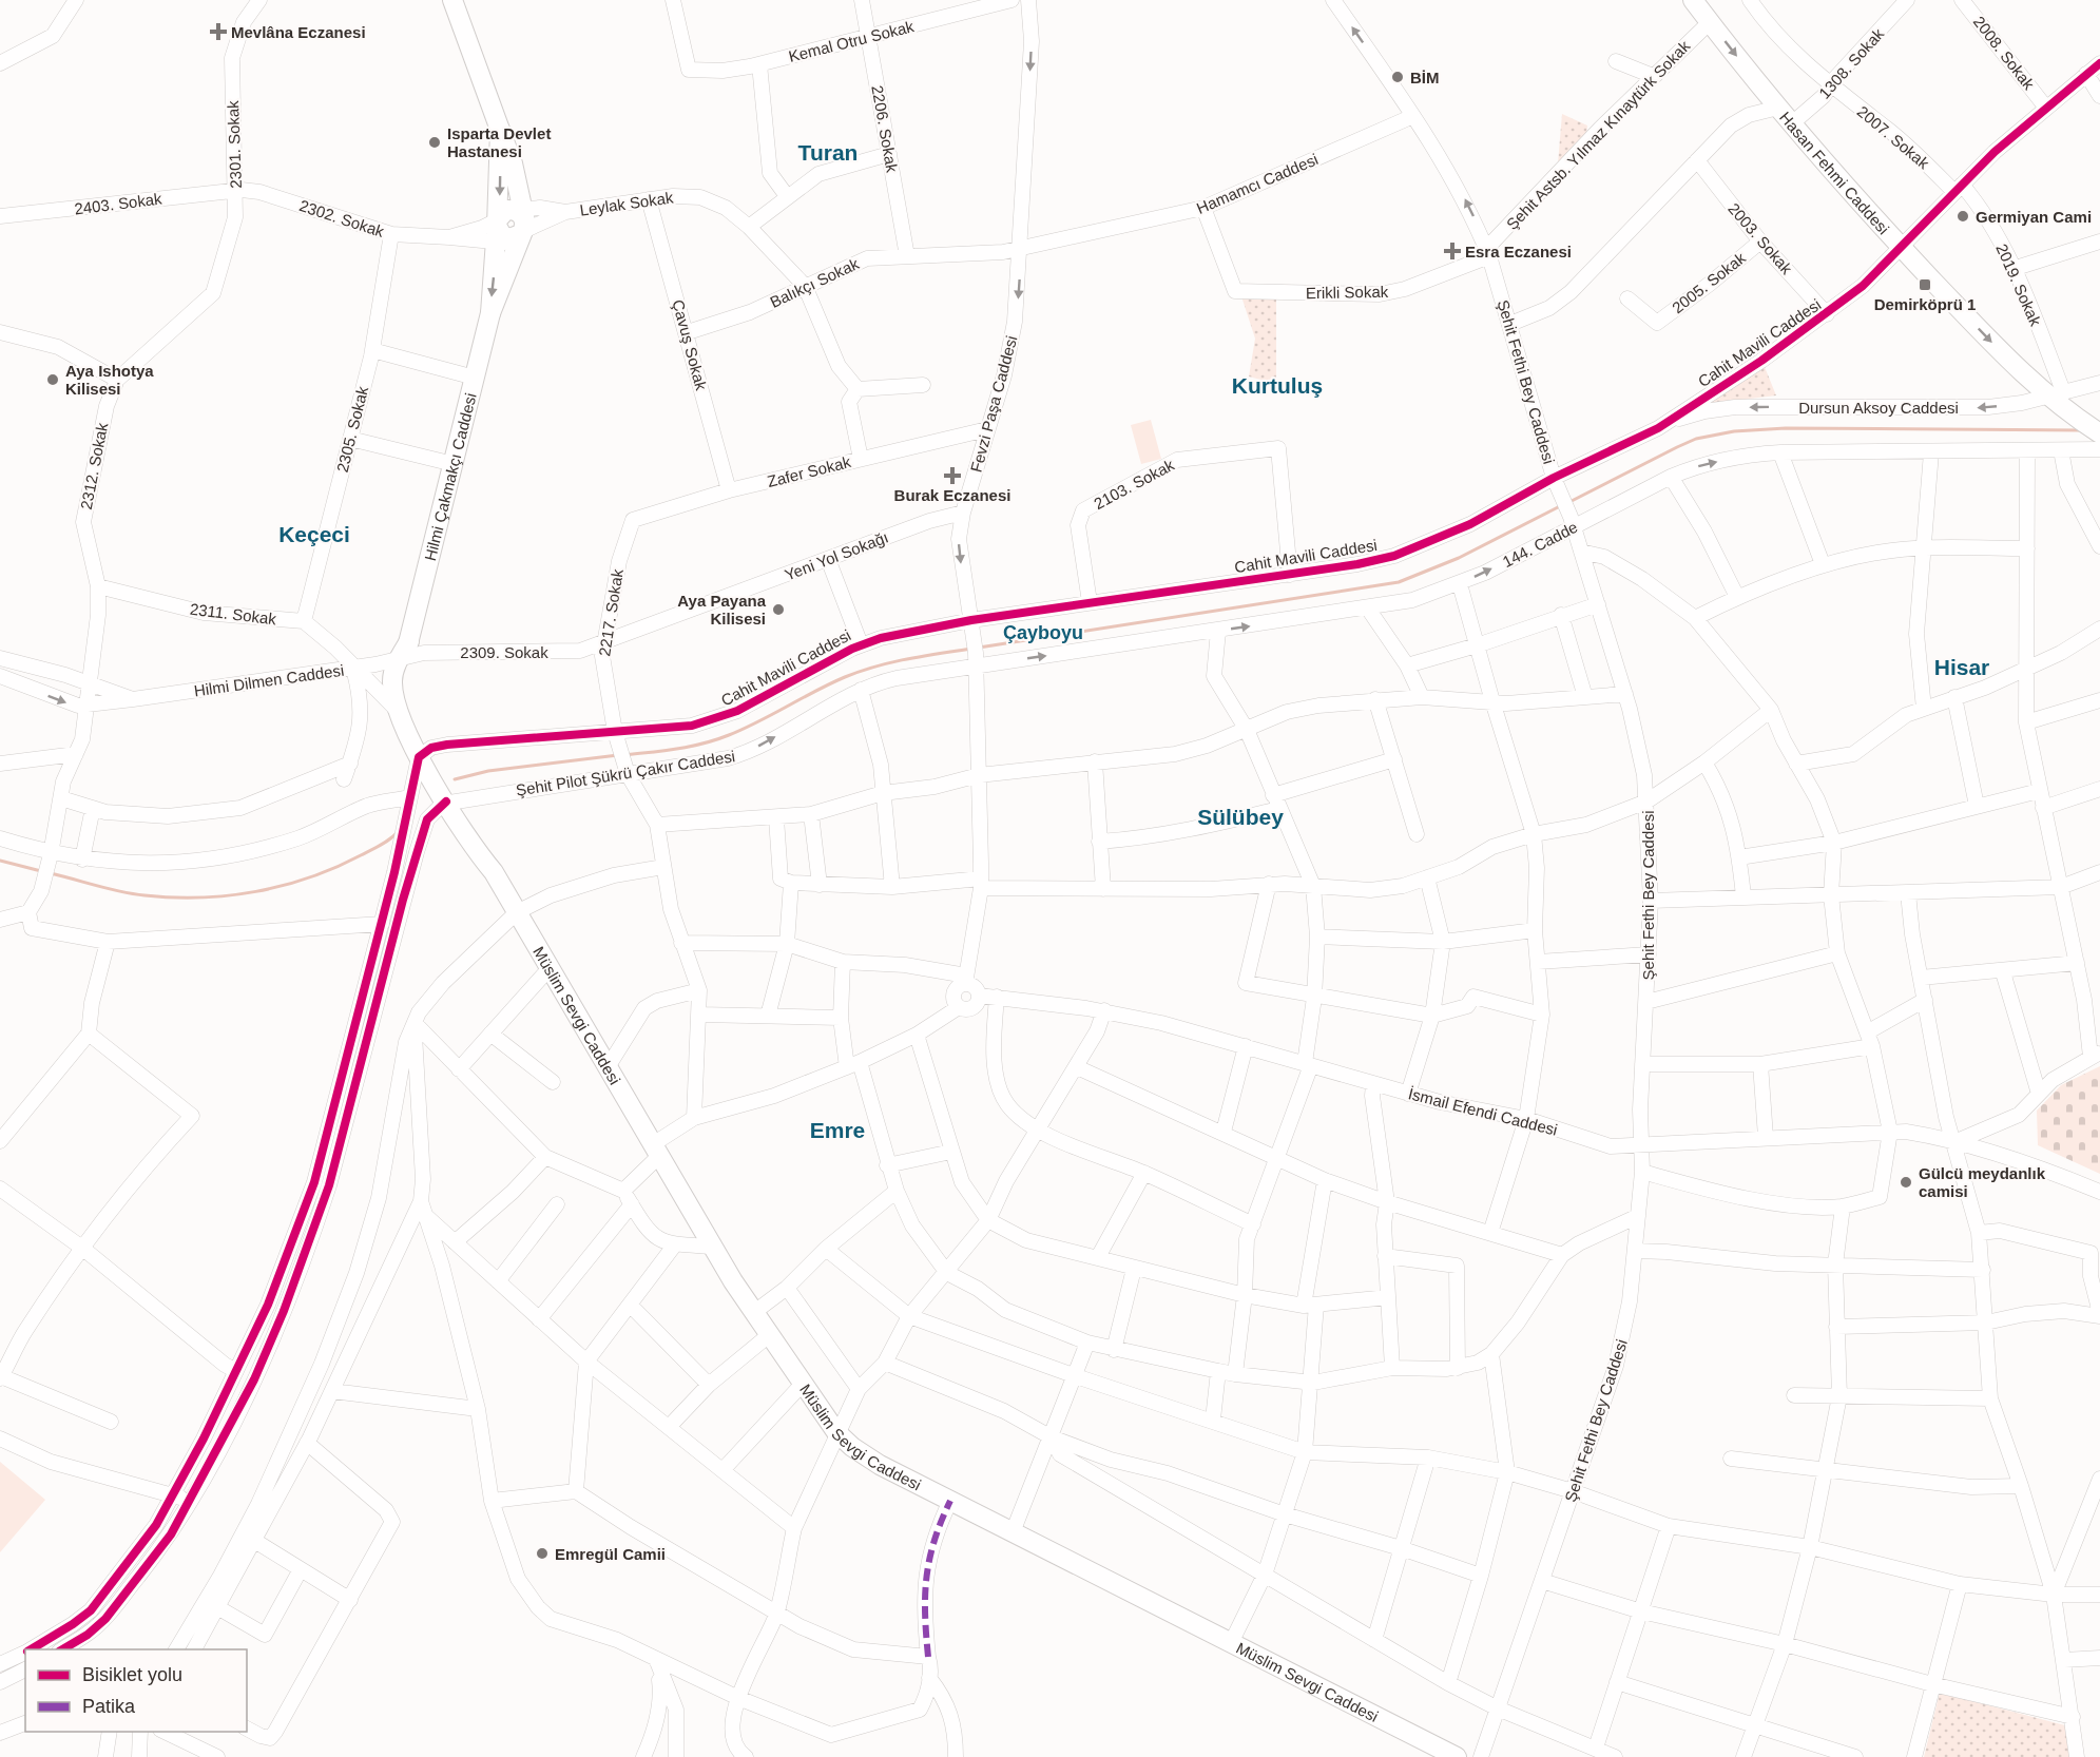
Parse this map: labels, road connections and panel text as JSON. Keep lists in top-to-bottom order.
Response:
{
  "streets": {
    "main road": ["Hasan Fehmi Caddesi", "Hilmi Çakmakçı Caddesi", "Müslim Sevgi Caddesi"],
    "street": [
      "Kemal Otru Sokak",
      "2008. Sokak",
      "1308. Sokak",
      "2206. Sokak",
      "Şehit Astsb. Yılmaz Kınaytürk Sokak",
      "2007. Sokak",
      "2301. Sokak",
      "Hamamcı Caddesi",
      "2403. Sokak",
      "Leylak Sokak",
      "2302. Sokak",
      "2003. Sokak",
      "Balıkçı Sokak",
      "2005. Sokak",
      "2019. Sokak",
      "Erikli Sokak",
      "Cahit Mavili Caddesi",
      "Çavuş Sokak",
      "Şehit Fethi Bey Caddesi",
      "Fevzi Paşa Caddesi",
      "Dursun Aksoy Caddesi",
      "2305. Sokak",
      "2312. Sokak",
      "Zafer Sokak",
      "2103. Sokak",
      "144. Cadde",
      "Yeni Yol Sokağı",
      "2217. Sokak",
      "2311. Sokak",
      "2309. Sokak",
      "Hilmi Dilmen Caddesi",
      "Şehit Pilot Şükrü Çakır Caddesi",
      "İsmail Efendi Caddesi"
    ]
  },
  "crossings": [
    ["Kemal Otru Sokak", "2206. Sokak"],
    ["2008. Sokak", "Cahit Mavili Caddesi"],
    ["1308. Sokak", "2007. Sokak"],
    ["1308. Sokak", "Hasan Fehmi Caddesi"],
    ["2206. Sokak", "Balıkçı Sokak"],
    ["Şehit Astsb. Yılmaz Kınaytürk Sokak", "Hasan Fehmi Caddesi"],
    ["Şehit Astsb. Yılmaz Kınaytürk Sokak", "Erikli Sokak"],
    ["Şehit Astsb. Yılmaz Kınaytürk Sokak", "Şehit Fethi Bey Caddesi"],
    ["2007. Sokak", "2019. Sokak"],
    ["2007. Sokak", "Cahit Mavili Caddesi"],
    ["2301. Sokak", "2403. Sokak"],
    ["2301. Sokak", "2302. Sokak"],
    ["2301. Sokak", "2312. Sokak"],
    ["Hasan Fehmi Caddesi", "2019. Sokak"],
    ["Hasan Fehmi Caddesi", "Cahit Mavili Caddesi"],
    ["Hasan Fehmi Caddesi", "Dursun Aksoy Caddesi"],
    ["Hamamcı Caddesi", "Balıkçı Sokak"],
    ["Hamamcı Caddesi", "Erikli Sokak"],
    ["Hamamcı Caddesi", "Şehit Fethi Bey Caddesi"],
    ["Hamamcı Caddesi", "Fevzi Paşa Caddesi"],
    ["2403. Sokak", "2302. Sokak"],
    ["Leylak Sokak", "2302. Sokak"],
    ["Leylak Sokak", "Balıkçı Sokak"],
    ["Leylak Sokak", "Çavuş Sokak"],
    ["Leylak Sokak", "Hilmi Çakmakçı Caddesi"],
    ["2302. Sokak", "2305. Sokak"],
    ["2302. Sokak", "Hilmi Çakmakçı Caddesi"],
    ["2003. Sokak", "2005. Sokak"],
    ["2003. Sokak", "Cahit Mavili Caddesi"],
    ["Balıkçı Sokak", "Çavuş Sokak"],
    ["Balıkçı Sokak", "Fevzi Paşa Caddesi"],
    ["2019. Sokak", "Cahit Mavili Caddesi"],
    ["2019. Sokak", "Dursun Aksoy Caddesi"],
    ["Erikli Sokak", "Şehit Fethi Bey Caddesi"],
    ["Cahit Mavili Caddesi", "Şehit Fethi Bey Caddesi"],
    ["Cahit Mavili Caddesi", "Fevzi Paşa Caddesi"],
    ["Cahit Mavili Caddesi", "Dursun Aksoy Caddesi"],
    ["Cahit Mavili Caddesi", "2103. Sokak"],
    ["Cahit Mavili Caddesi", "2217. Sokak"],
    ["Cahit Mavili Caddesi", "Müslim Sevgi Caddesi"],
    ["Çavuş Sokak", "Zafer Sokak"],
    ["Şehit Fethi Bey Caddesi", "144. Cadde"],
    ["Şehit Fethi Bey Caddesi", "İsmail Efendi Caddesi"],
    ["Fevzi Paşa Caddesi", "Zafer Sokak"],
    ["Fevzi Paşa Caddesi", "144. Cadde"],
    ["Fevzi Paşa Caddesi", "Yeni Yol Sokağı"],
    ["Fevzi Paşa Caddesi", "Şehit Pilot Şükrü Çakır Caddesi"],
    ["Fevzi Paşa Caddesi", "İsmail Efendi Caddesi"],
    ["2305. Sokak", "2311. Sokak"],
    ["2312. Sokak", "2311. Sokak"],
    ["2312. Sokak", "Hilmi Dilmen Caddesi"],
    ["Zafer Sokak", "2217. Sokak"],
    ["Hilmi Çakmakçı Caddesi", "2309. Sokak"],
    ["Hilmi Çakmakçı Caddesi", "Hilmi Dilmen Caddesi"],
    ["Hilmi Çakmakçı Caddesi", "Müslim Sevgi Caddesi"],
    ["144. Cadde", "Şehit Pilot Şükrü Çakır Caddesi"],
    ["Yeni Yol Sokağı", "2217. Sokak"],
    ["Yeni Yol Sokağı", "2309. Sokak"],
    ["2217. Sokak", "2309. Sokak"],
    ["2217. Sokak", "Şehit Pilot Şükrü Çakır Caddesi"],
    ["2309. Sokak", "Hilmi Dilmen Caddesi"],
    ["2309. Sokak", "Müslim Sevgi Caddesi"],
    ["Hilmi Dilmen Caddesi", "Müslim Sevgi Caddesi"],
    ["Şehit Pilot Şükrü Çakır Caddesi", "Müslim Sevgi Caddesi"]
  ],
  "one_way": ["Hasan Fehmi Caddesi", "Fevzi Paşa Caddesi", "Dursun Aksoy Caddesi"],
  "districts": [
    "Turan",
    "Kurtuluş",
    "Keçeci",
    "Çayboyu",
    "Hisar",
    "Sülübey",
    "Emre"
  ],
  "places": {
    "health": ["Mevlâna Eczanesi", "Esra Eczanesi", "Burak Eczanesi"],
    "other": [
      "BİM",
      "Isparta Devlet Hastanesi",
      "Germiyan Cami",
      "Aya Ishotya Kilisesi",
      "Aya Payana Kilisesi",
      "Gülcü meydanlık camisi",
      "Emregül Camii"
    ],
    "transit": ["Demirköprü 1"]
  },
  "legend": ["Bisiklet yolu", "Patika"]
}
